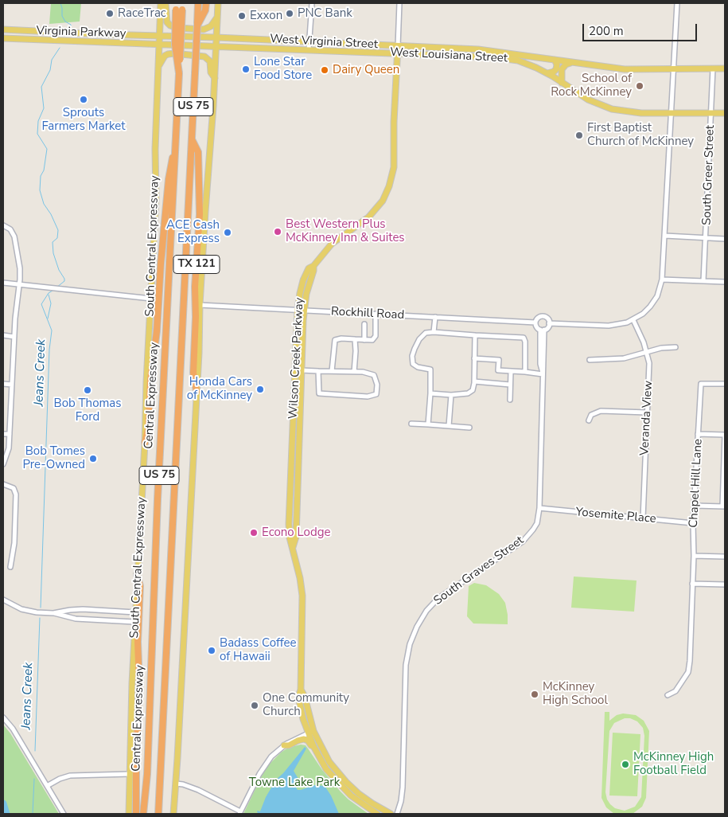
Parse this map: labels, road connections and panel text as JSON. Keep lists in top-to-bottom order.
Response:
{
  "streets": {
    "highway": ["US 75", "TX 121", "Central Expressway"],
    "main road": [
      "Virginia Parkway",
      "West Virginia Street",
      "West Louisiana Street",
      "South Central Expressway",
      "Wilson Creek Parkway"
    ],
    "street": [
      "South Greer Street",
      "Rockhill Road",
      "Veranda View",
      "Chapel Hill Lane",
      "Yosemite Place",
      "South Graves Street"
    ]
  },
  "crossings": [
    ["Virginia Parkway", "West Virginia Street"],
    ["Virginia Parkway", "West Louisiana Street"],
    ["Virginia Parkway", "South Central Expressway"],
    ["West Virginia Street", "South Greer Street"],
    ["West Virginia Street", "South Central Expressway"],
    ["West Louisiana Street", "South Greer Street"],
    ["West Louisiana Street", "South Central Expressway"],
    ["West Louisiana Street", "Wilson Creek Parkway"],
    ["TX 121", "Central Expressway"],
    ["Rockhill Road", "Wilson Creek Parkway"],
    ["Rockhill Road", "South Graves Street"],
    ["Veranda View", "Yosemite Place"],
    ["Chapel Hill Lane", "Yosemite Place"],
    ["Yosemite Place", "South Graves Street"]
  ],
  "water": ["Jeans Creek"],
  "parks": ["Towne Lake Park"],
  "places": [
    "RaceTrac",
    "PNC Bank",
    "Exxon",
    "Lone Star Food Store",
    "Dairy Queen",
    "School of Rock McKinney",
    "Sprouts Farmers Market",
    "First Baptist Church of McKinney",
    "Best Western Plus McKinney Inn & Suites",
    "ACE Cash Express",
    "Honda Cars of McKinney",
    "Bob Thomas Ford",
    "Bob Tomes Pre-Owned",
    "Econo Lodge",
    "Badass Coffee of Hawaii",
    "McKinney High School",
    "One Community Church",
    "McKinney High Football Field"
  ],
  "scale_bar": "200 m"
}
